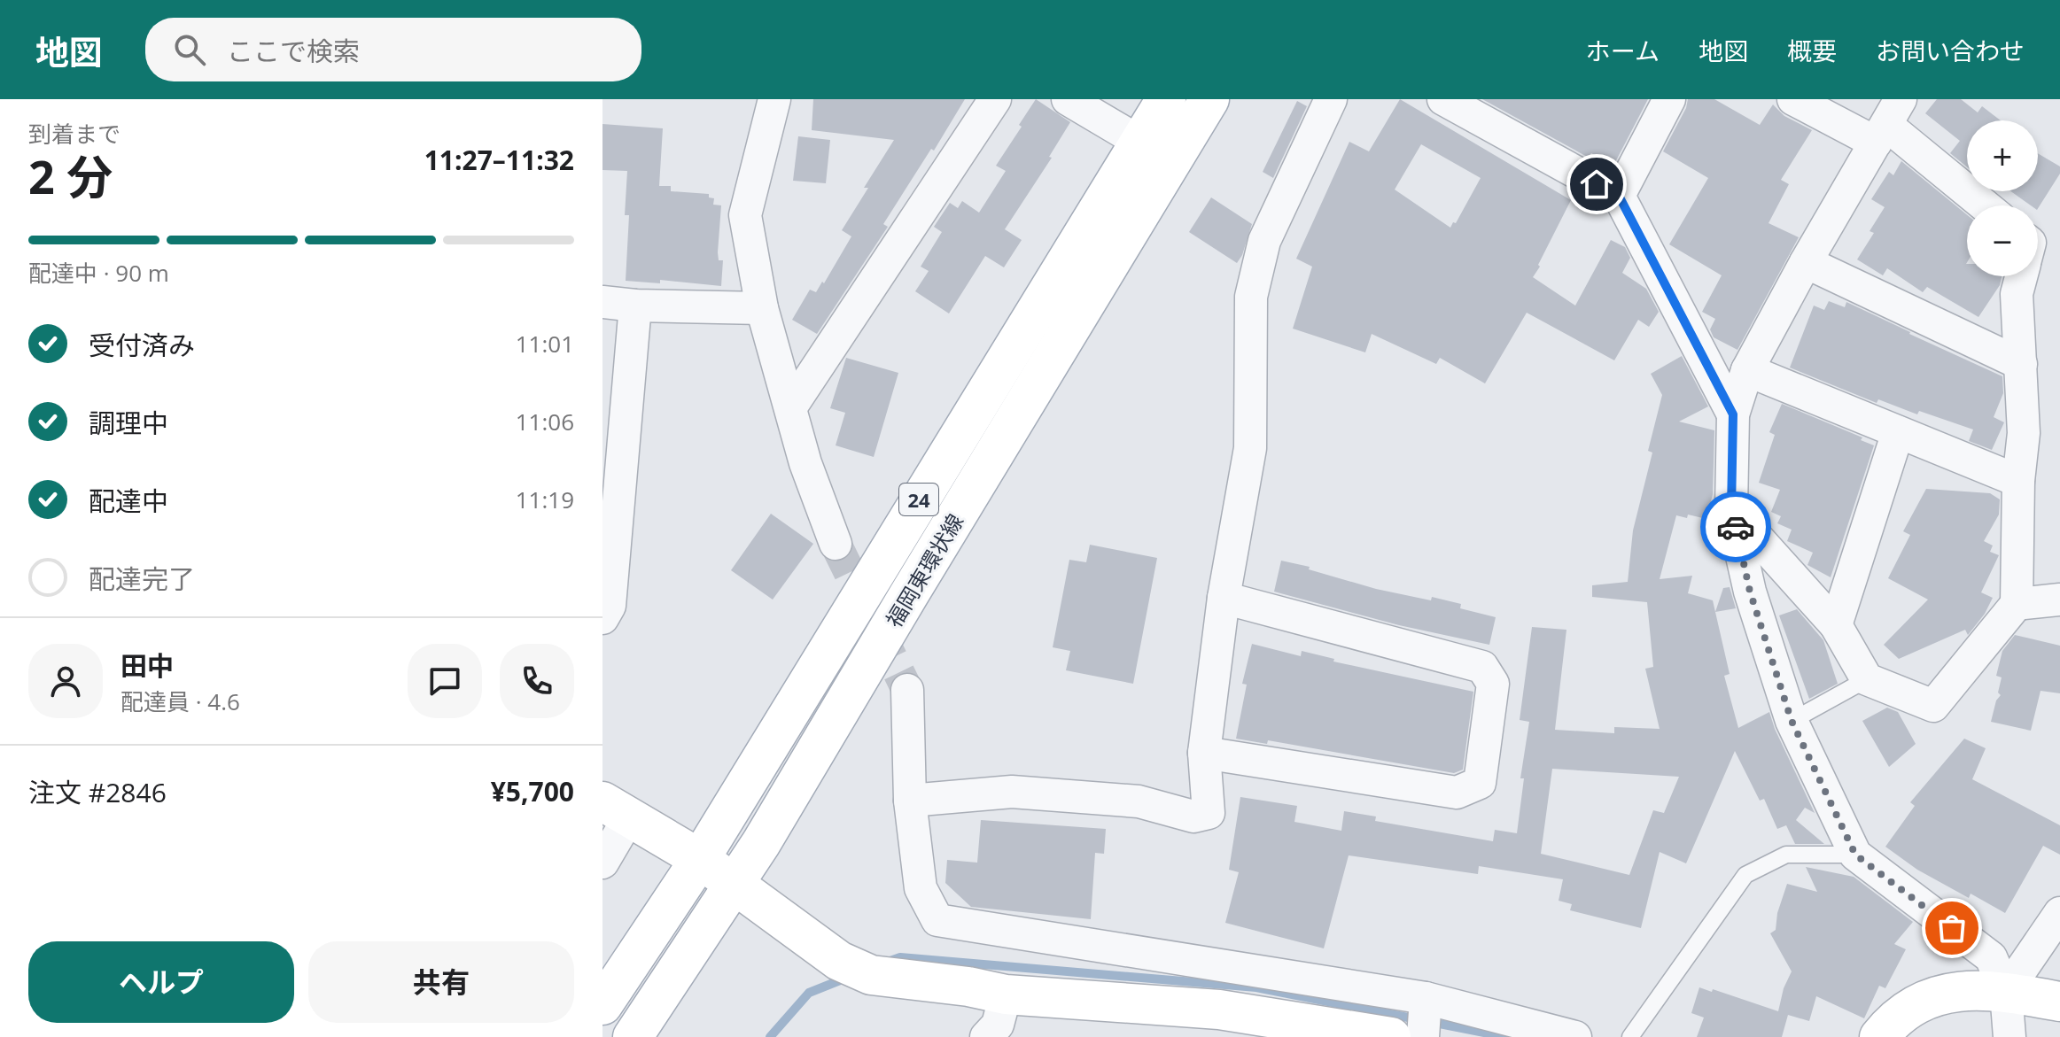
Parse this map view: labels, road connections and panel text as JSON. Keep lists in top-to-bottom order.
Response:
{
  "streets": {
    "main road": ["24", "福岡東環状線"]
  },
  "page": {
    "header": "地図",
    "search": "ここで検索",
    "nav": [
      "ホーム",
      "地図",
      "概要",
      "お問い合わせ"
    ],
    "heading": ["2 分", "到着まで", "11:27–11:32"],
    "panel": [
      "田中",
      "配達員 · 4.6",
      "注文 #2846",
      "¥5,700"
    ],
    "map_buttons": ["+", "−"],
    "bar": "配達中 · 90 m",
    "list": [
      ["受付済み", "11:01"],
      ["調理中", "11:06"],
      ["配達中", "11:19"],
      "配達完了"
    ],
    "buttons": ["ヘルプ", "共有"]
  }
}
